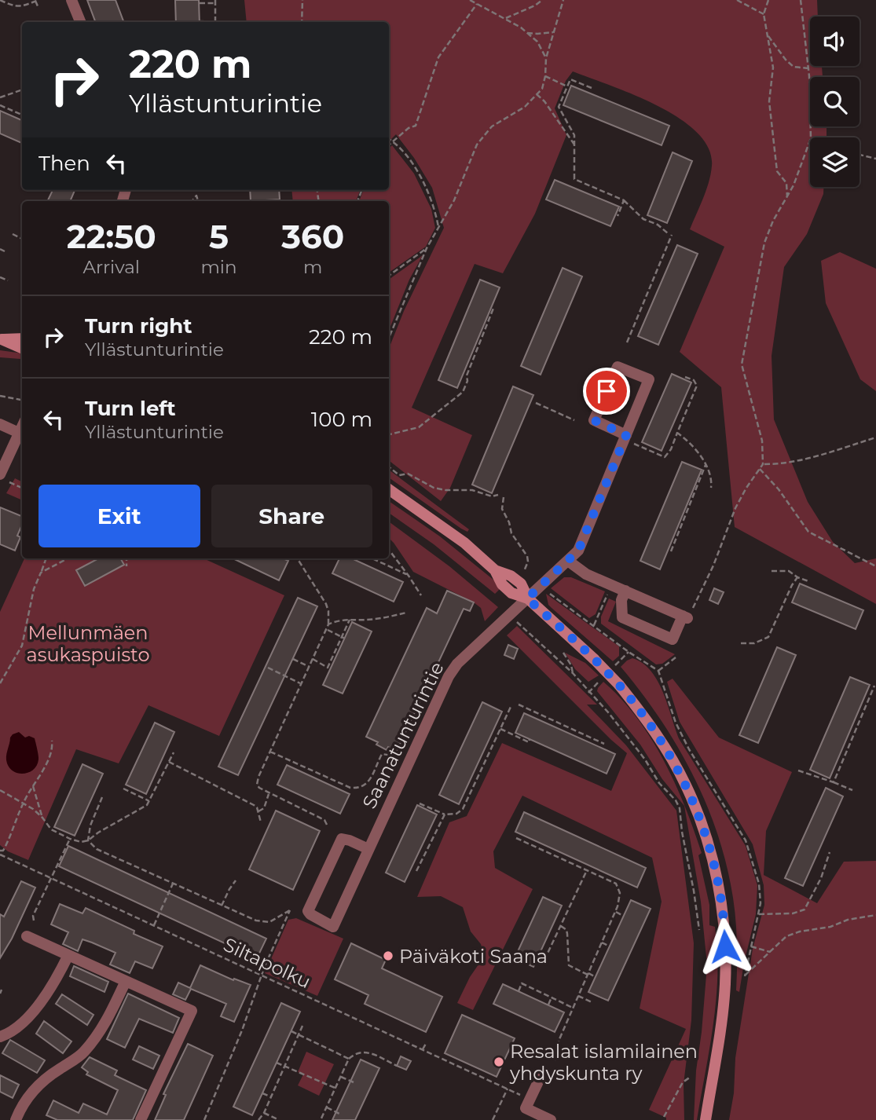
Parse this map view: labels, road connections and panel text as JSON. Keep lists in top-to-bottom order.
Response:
{
  "streets": {
    "street": ["Saanatunturintie"],
    "path": ["Siltapolku"]
  },
  "parks": ["Mellunmäen asukaspuisto"],
  "places": ["Päiväkoti Saana", "Resalat islamilainen yhdyskunta ry"],
  "page": {
    "turn": ["220 m", "Yllästunturintie"],
    "then": "Then",
    "eta": [
      "22:50",
      "Arrival",
      "5",
      "min",
      "360",
      "m"
    ],
    "list": [
      {
        "name": "Turn right",
        "note": "Yllästunturintie",
        "value": "220 m"
      },
      {
        "name": "Turn left",
        "note": "Yllästunturintie",
        "value": "100 m"
      }
    ],
    "buttons": ["Exit", "Share"]
  }
}
